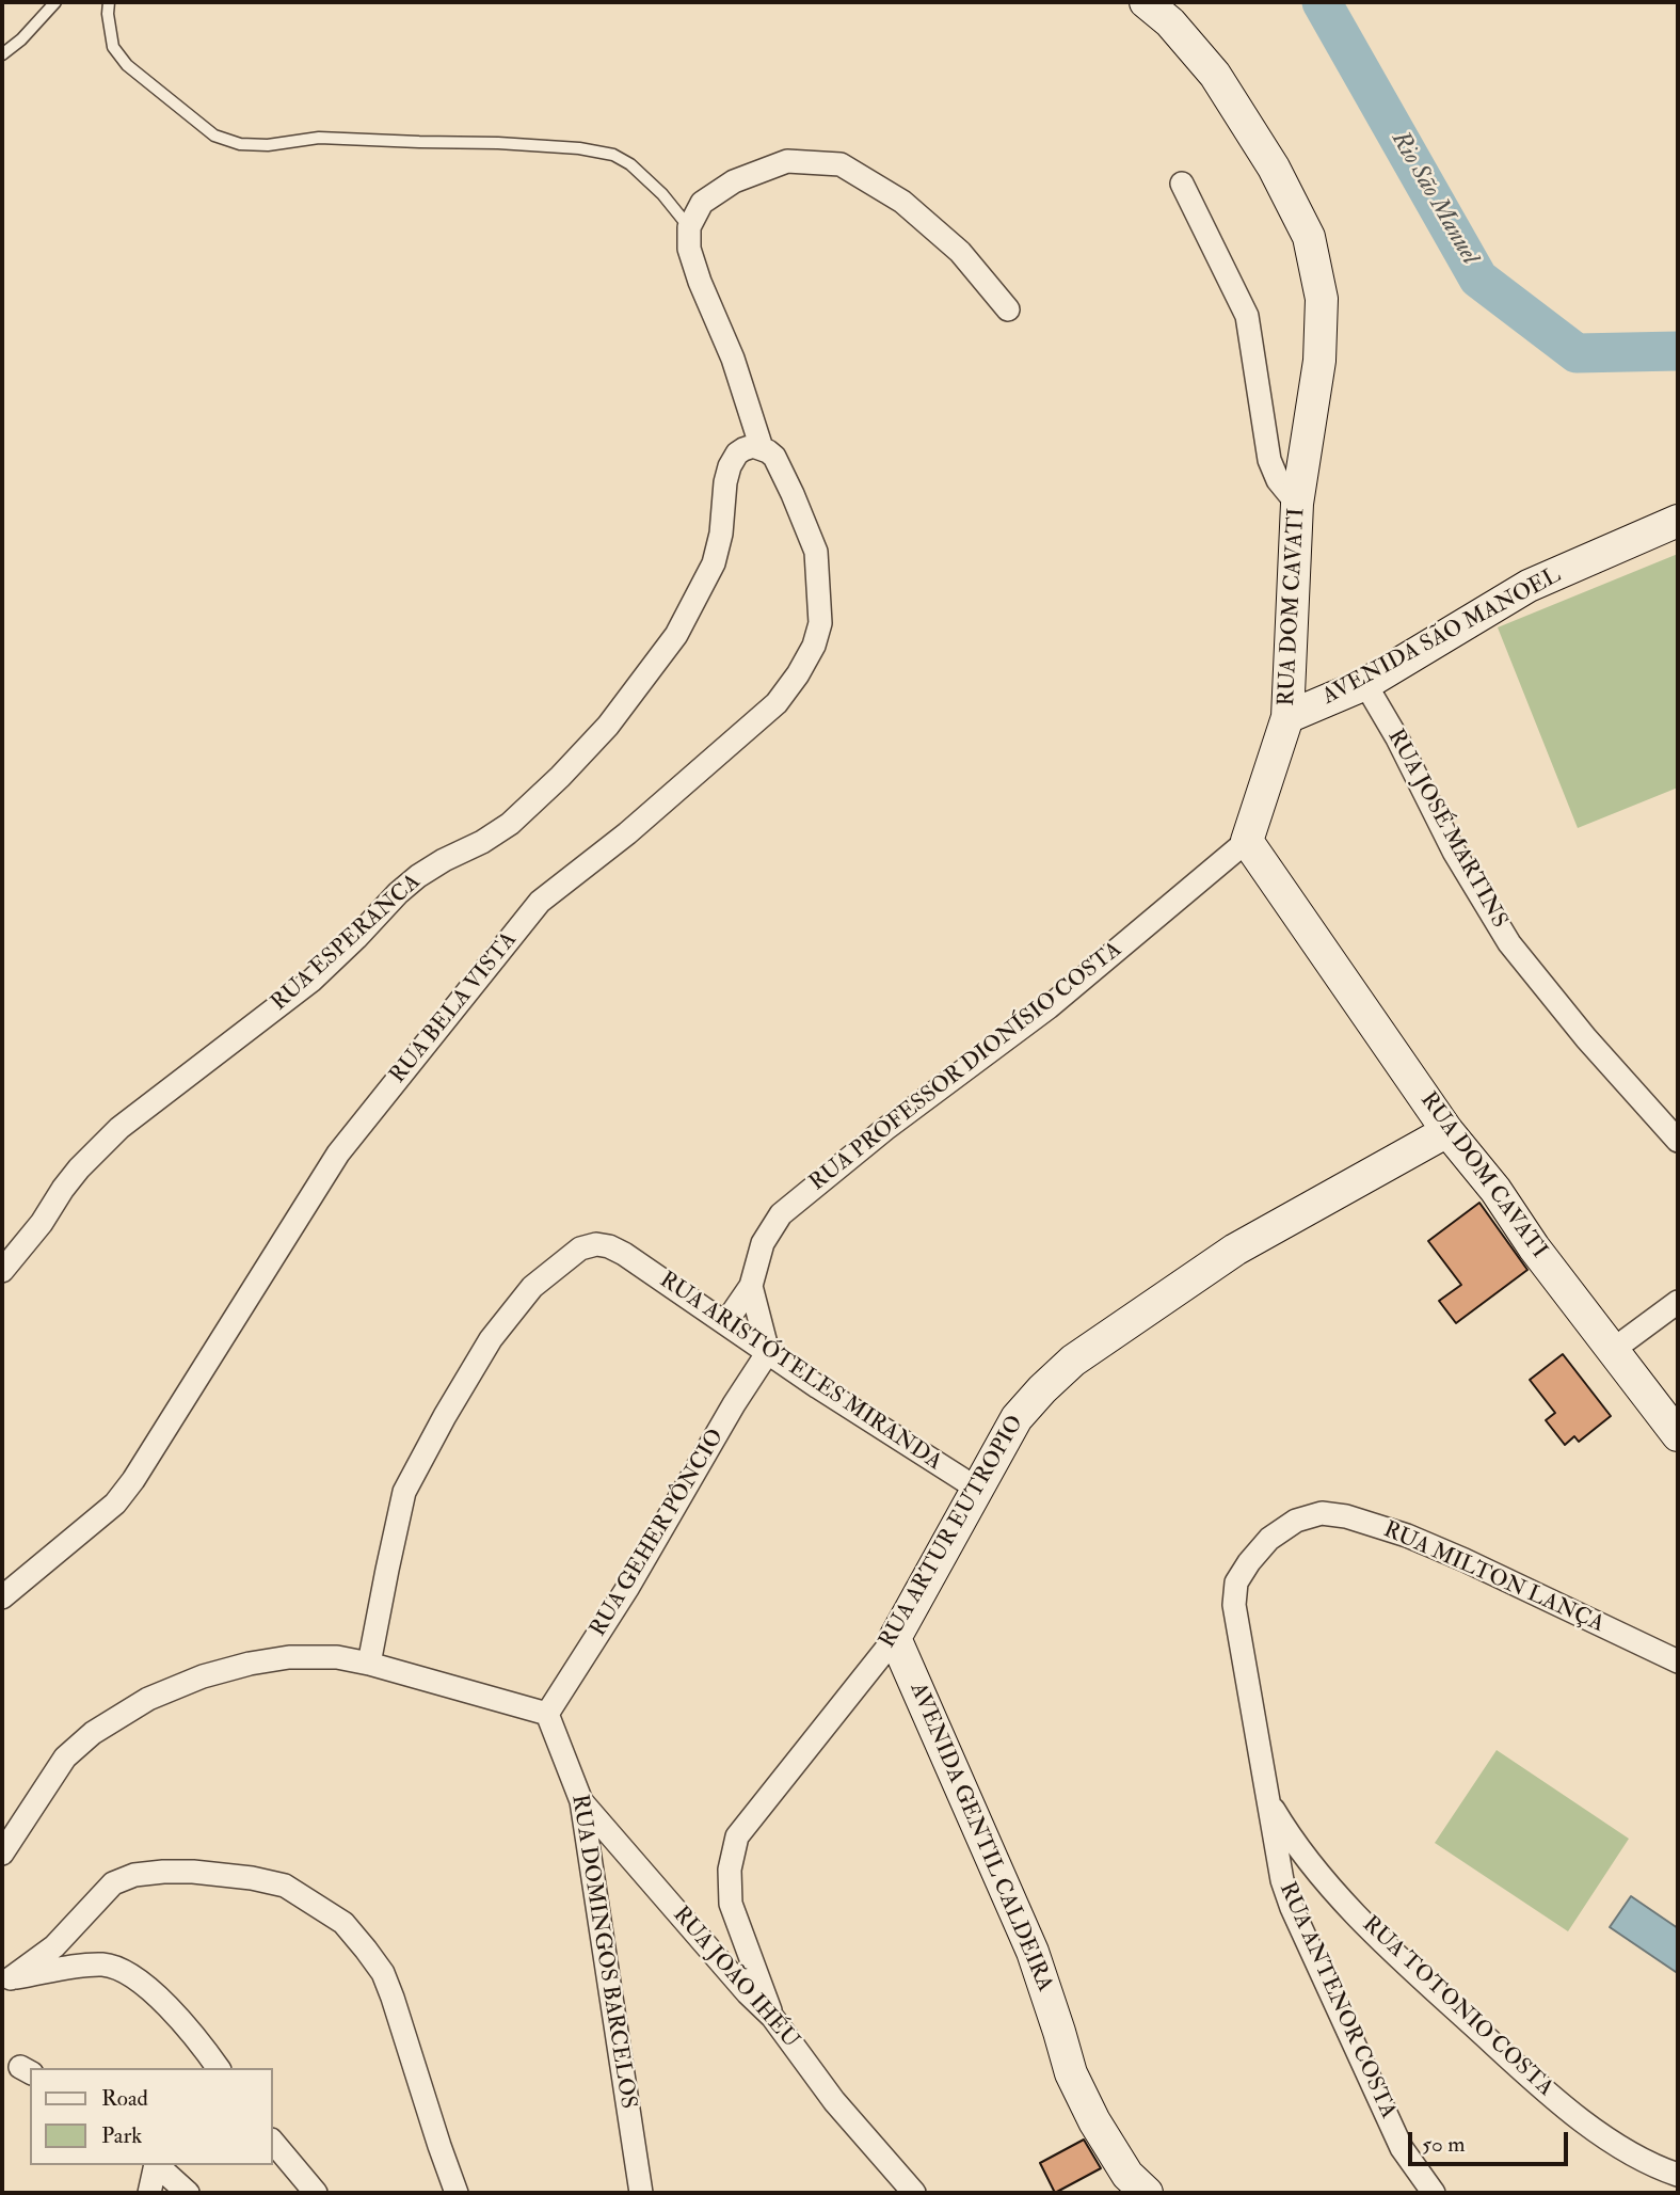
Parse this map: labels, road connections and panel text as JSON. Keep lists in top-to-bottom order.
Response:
{
  "streets": {
    "main road": [
      "RUA DOM CAVATI",
      "AVENIDA SÃO MANOEL",
      "RUA ARTUR EUTROPIO",
      "AVENIDA GENTIL CALDEIRA"
    ],
    "street": [
      "RUA JOSÉ MARTINS",
      "RUA ESPERANCA",
      "RUA BELA VISTA",
      "RUA PROFESSOR DIONÍSIO COSTA",
      "RUA ARISTÓTELES MIRANDA",
      "RUA GEHER PÔNCIO",
      "RUA MILTON LANÇA",
      "RUA DOMINGOS BARCELOS",
      "RUA JOÃO IHÉU",
      "RUA ANTENOR COSTA",
      "RUA TOTONIO COSTA"
    ]
  },
  "crossings": [
    ["RUA DOM CAVATI", "AVENIDA SÃO MANOEL"],
    ["RUA DOM CAVATI", "RUA PROFESSOR DIONÍSIO COSTA"],
    ["RUA DOM CAVATI", "RUA ARTUR EUTROPIO"],
    ["AVENIDA SÃO MANOEL", "RUA JOSÉ MARTINS"],
    ["RUA ESPERANCA", "RUA BELA VISTA"],
    ["RUA PROFESSOR DIONÍSIO COSTA", "RUA ARISTÓTELES MIRANDA"],
    ["RUA ARISTÓTELES MIRANDA", "RUA ARTUR EUTROPIO"],
    ["RUA ARISTÓTELES MIRANDA", "RUA GEHER PÔNCIO"],
    ["RUA ARTUR EUTROPIO", "AVENIDA GENTIL CALDEIRA"],
    ["RUA ARTUR EUTROPIO", "RUA JOÃO IHÉU"],
    ["RUA GEHER PÔNCIO", "RUA DOMINGOS BARCELOS"],
    ["RUA MILTON LANÇA", "RUA ANTENOR COSTA"],
    ["RUA MILTON LANÇA", "RUA TOTONIO COSTA"],
    ["RUA DOMINGOS BARCELOS", "RUA JOÃO IHÉU"]
  ],
  "water": ["Rio São Manuel"],
  "legend": ["Road", "Park"],
  "scale_bar": "50 m"
}
